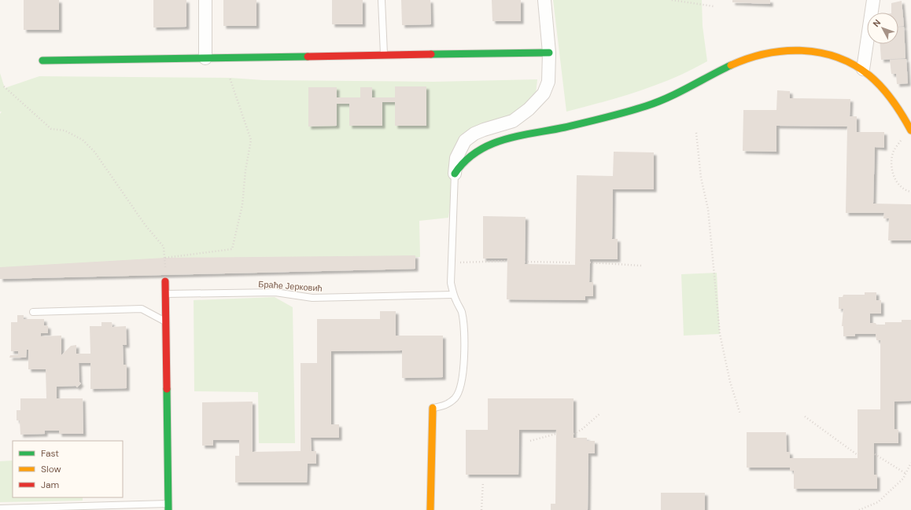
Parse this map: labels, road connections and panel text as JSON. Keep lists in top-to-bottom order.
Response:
{
  "streets": {
    "lane": ["Браће Јерковић"]
  },
  "legend": ["Fast", "Slow", "Jam"],
  "north": "top left"
}
